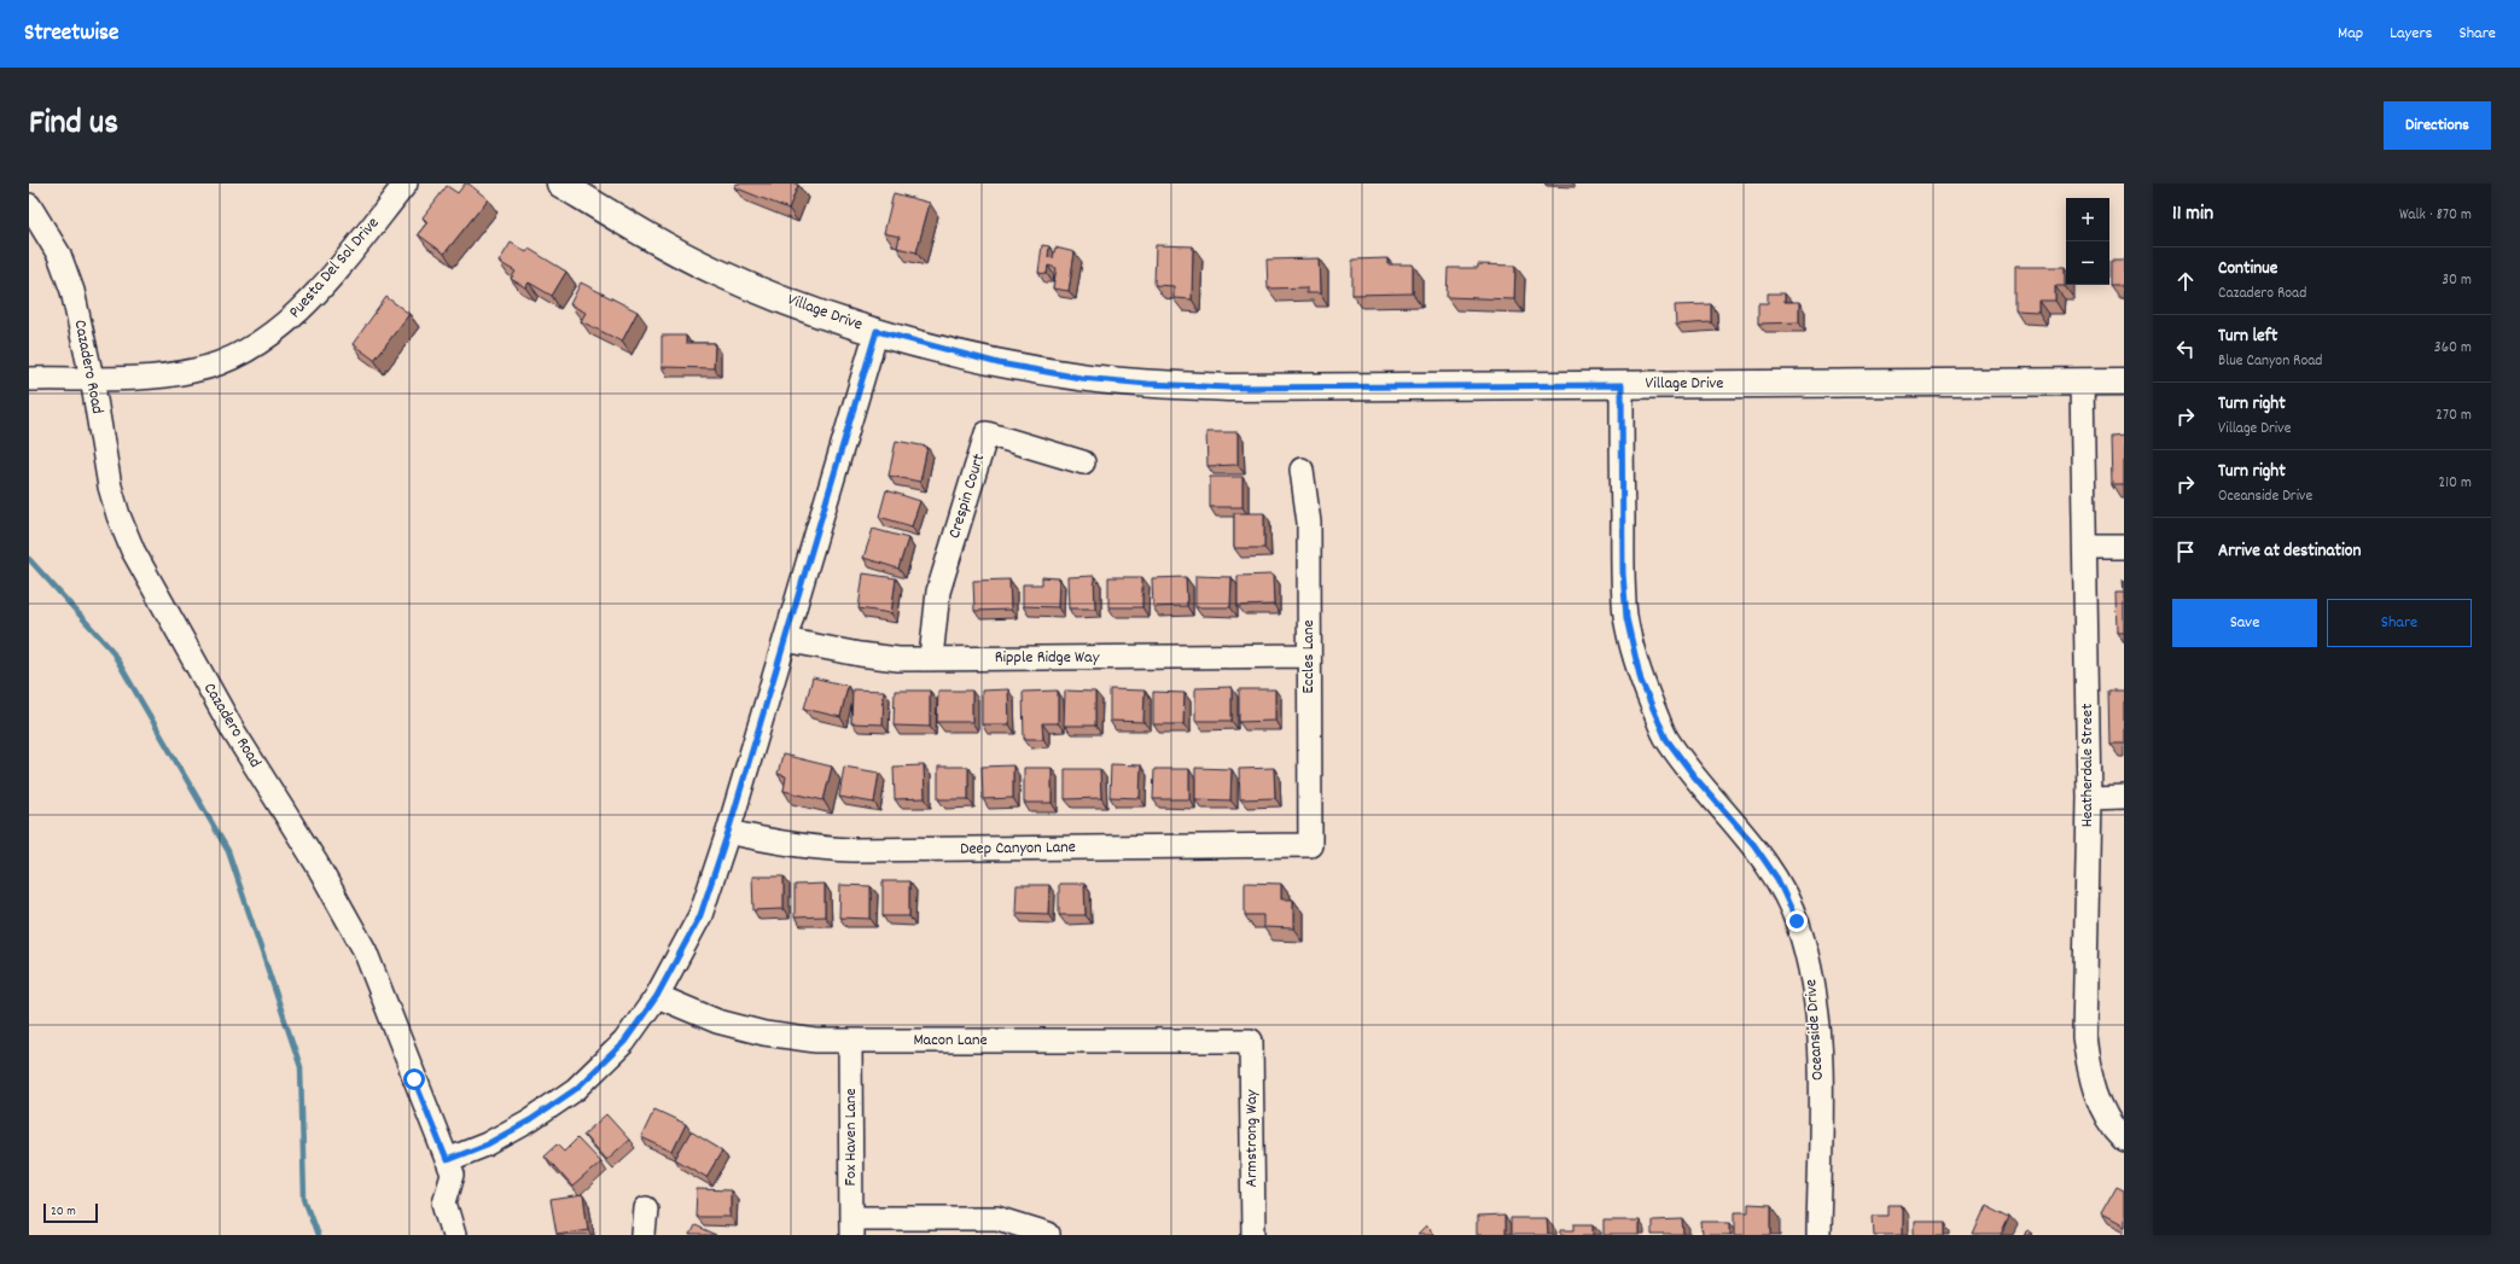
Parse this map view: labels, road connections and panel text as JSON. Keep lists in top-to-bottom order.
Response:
{
  "streets": {
    "main road": ["Village Drive"],
    "street": [
      "Puesta Del Sol Drive",
      "Cazadero Road",
      "Crespin Court",
      "Eccles Lane",
      "Ripple Ridge Way",
      "Heatherdale Street",
      "Deep Canyon Lane",
      "Oceanside Drive",
      "Macon Lane",
      "Fox Haven Lane",
      "Armstrong Way"
    ]
  },
  "crossings": [
    ["Puesta Del Sol Drive", "Cazadero Road"],
    ["Village Drive", "Heatherdale Street"],
    ["Village Drive", "Oceanside Drive"],
    ["Crespin Court", "Ripple Ridge Way"],
    ["Eccles Lane", "Ripple Ridge Way"],
    ["Eccles Lane", "Deep Canyon Lane"],
    ["Macon Lane", "Fox Haven Lane"],
    ["Macon Lane", "Armstrong Way"]
  ],
  "scale_bar": "20 m",
  "page": {
    "header": "Streetwise",
    "nav": ["Map", "Layers", "Share"],
    "title": "Find us",
    "buttons": [
      "Directions",
      ["Save", "Share"]
    ],
    "heading": ["11 min", "Walk · 870 m"],
    "map_buttons": ["+", "−"],
    "list": [
      ["Continue", "Cazadero Road", "30 m"],
      ["Turn left", "Blue Canyon Road", "360 m"],
      ["Turn right", "Village Drive", "270 m"],
      ["Turn right", "Oceanside Drive", "210 m"],
      "Arrive at destination"
    ],
    "scale": "20 m"
  }
}
